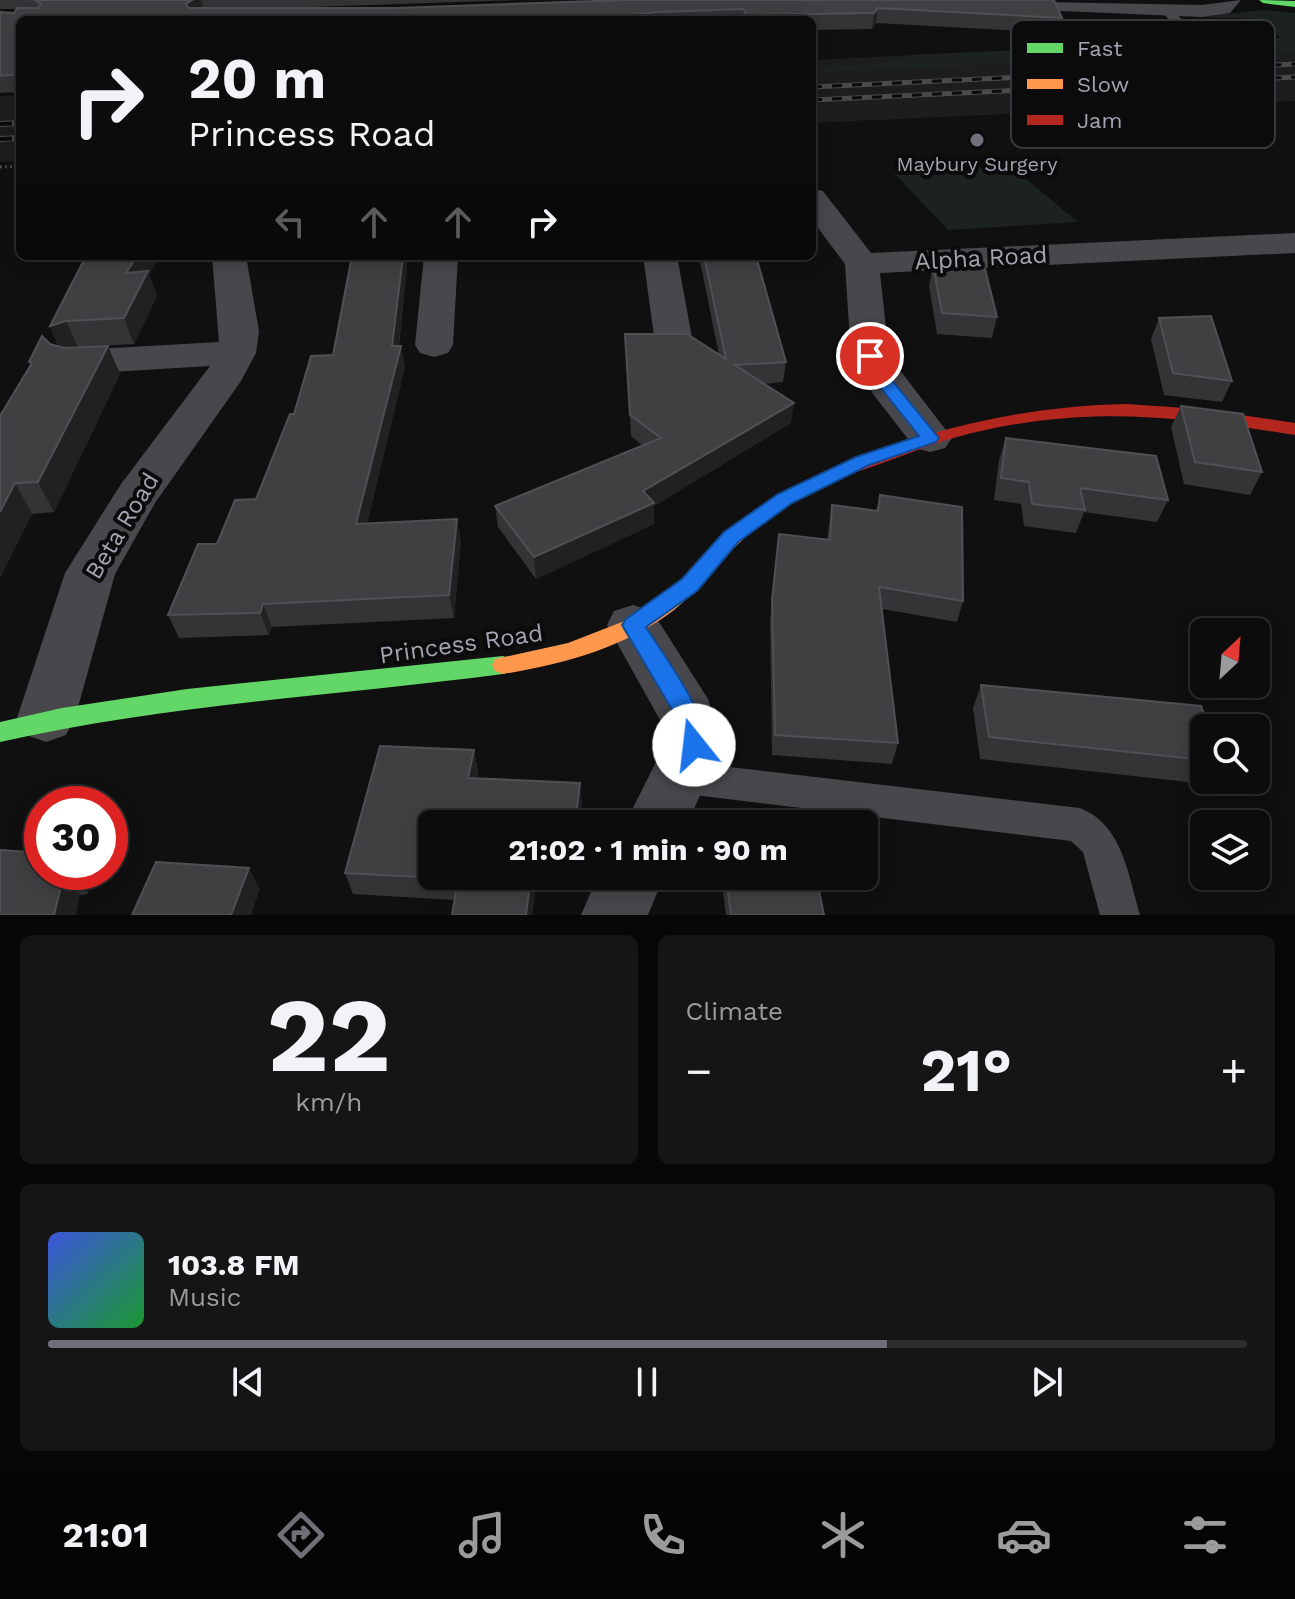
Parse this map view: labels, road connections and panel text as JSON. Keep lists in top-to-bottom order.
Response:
{
  "streets": {
    "street": ["Alpha Road", "Beta Road", "Princess Road"]
  },
  "crossings": [
    ["Beta Road", "Princess Road"]
  ],
  "places": ["Maybury Surgery"],
  "legend": ["Fast", "Slow", "Jam"],
  "north": "top right",
  "page": {
    "turn": ["20 m", "Princess Road"],
    "limit": "30",
    "trip": "21:02 · 1 min · 90 m",
    "tile": [
      ["22", "km/h"],
      "Climate"
    ],
    "heat": ["−", "21°", "+"],
    "song": ["103.8 FM", "Music"],
    "tabs": "21:01"
  }
}
